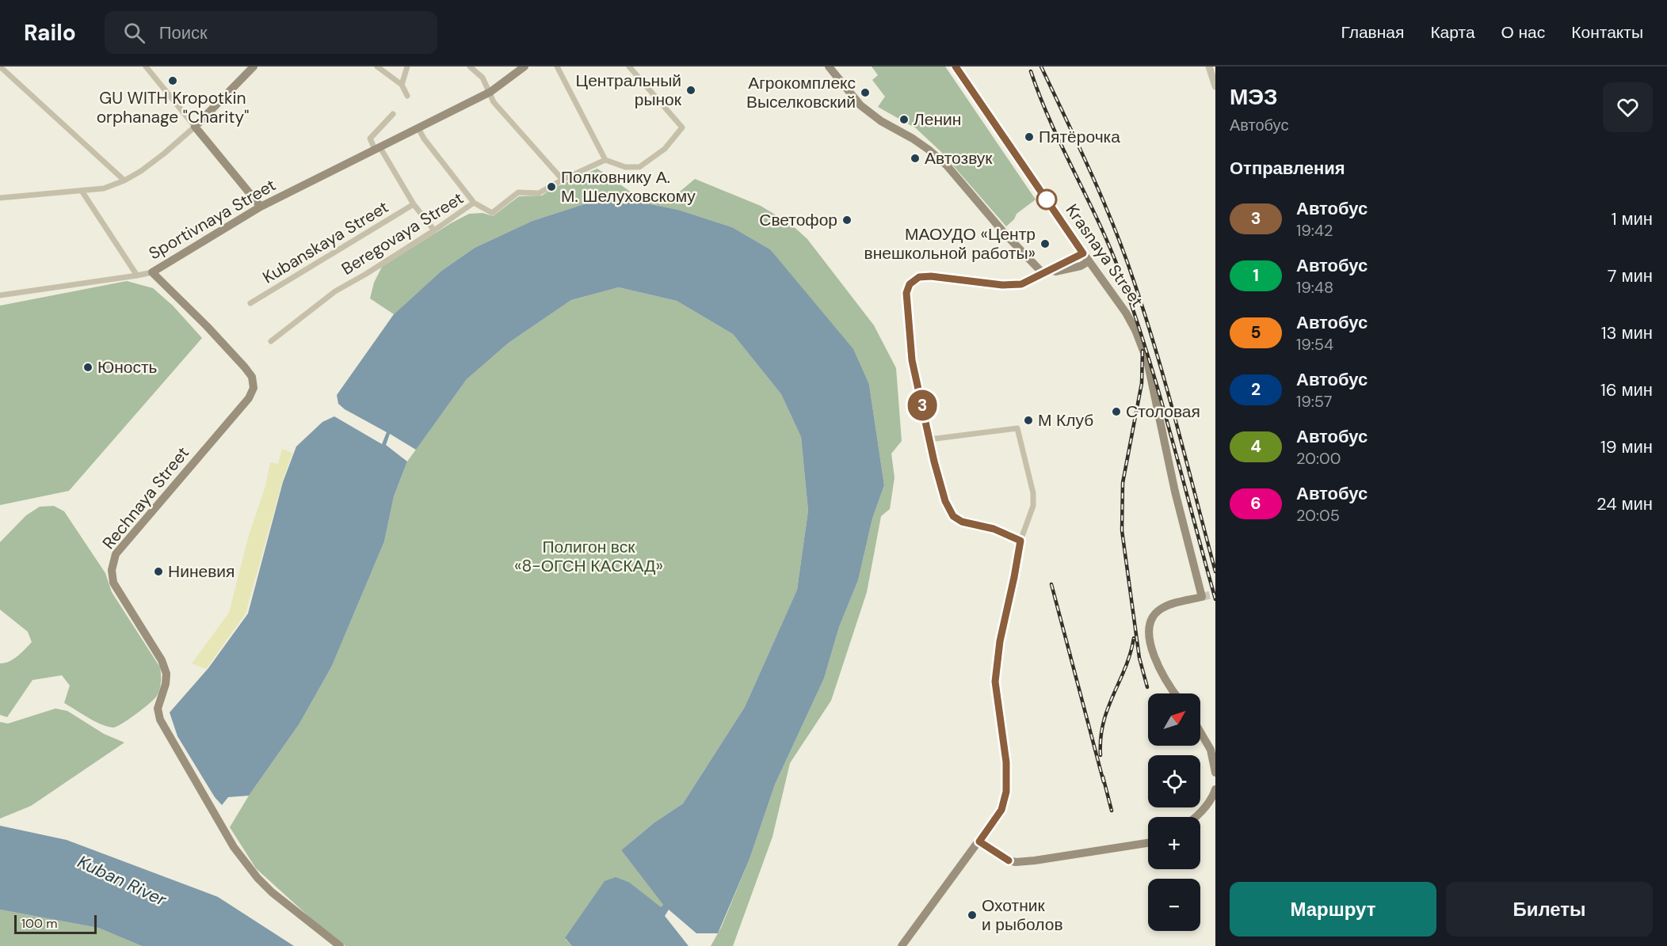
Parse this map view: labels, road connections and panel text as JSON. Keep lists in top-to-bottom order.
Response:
{
  "streets": {
    "main road": ["Sportivnaya Street", "Krasnaya Street", "Rechnaya Street"],
    "street": ["Beregovaya Street", "Kubanskaya Street"]
  },
  "crossings": [
    ["Sportivnaya Street", "Rechnaya Street"]
  ],
  "water": ["Kuban River"],
  "parks": ["Полигон вск «8-ОГСН КАСКАД»"],
  "places": [
    "GU WITH Kropotkin orphanage \"Charity\"",
    "Центральный рынок",
    "Агрокомплекс Выселковский",
    "Ленин",
    "Пятёрочка",
    "Автозвук",
    "Полковнику А. М. Шелуховскому",
    "Светофор",
    "МАОУДО «Центр внешкольной работы»",
    "Юность",
    "Столовая",
    "М Клуб",
    "Ниневия",
    "Охотник и рыболов"
  ],
  "lines": ["bus line 3"],
  "scale_bar": "100 m",
  "north": "top right",
  "page": {
    "header": "Railo",
    "search": "Поиск",
    "nav": [
      "Главная",
      "Карта",
      "О нас",
      "Контакты"
    ],
    "on_map": "3",
    "heading": [
      ["МЭЗ", "Автобус"],
      "Отправления"
    ],
    "list": [
      {
        "mark": "3",
        "name": "Автобус",
        "note": "19:42",
        "value": "1 мин"
      },
      {
        "mark": "1",
        "name": "Автобус",
        "note": "19:48",
        "value": "7 мин"
      },
      {
        "mark": "5",
        "name": "Автобус",
        "note": "19:54",
        "value": "13 мин"
      },
      {
        "mark": "2",
        "name": "Автобус",
        "note": "19:57",
        "value": "16 мин"
      },
      {
        "mark": "4",
        "name": "Автобус",
        "note": "20:00",
        "value": "19 мин"
      },
      {
        "mark": "6",
        "name": "Автобус",
        "note": "20:05",
        "value": "24 мин"
      }
    ],
    "map_buttons": ["+", "−"],
    "buttons": ["Маршрут", "Билеты"],
    "scale": "100 m"
  }
}
